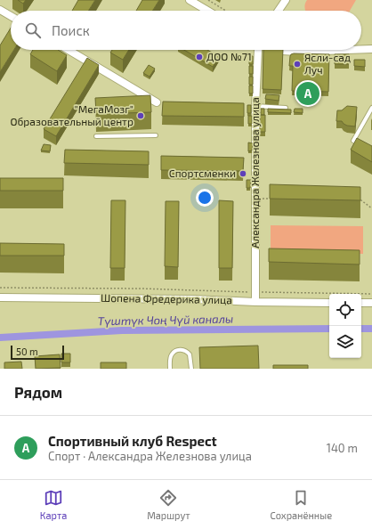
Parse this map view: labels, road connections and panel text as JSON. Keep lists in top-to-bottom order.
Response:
{
  "streets": {
    "street": ["Александра Железнова улица", "Шопена Фредерика улица"]
  },
  "crossings": [
    ["Александра Железнова улица", "Шопена Фредерика улица"]
  ],
  "water": ["Түштүк Чоң Чүй каналы"],
  "places": [
    "ДОО №71",
    "Ясли-сад Луч",
    "\"МегаМозг\" Образовательный центр",
    "Спортсменки"
  ],
  "scale_bar": "50 m",
  "page": {
    "search": "Поиск",
    "pins": "A",
    "scale": "50 m",
    "heading": "Рядом",
    "list": [
      {
        "mark": "A",
        "name": "Спортивный клуб Respect",
        "note": "Спорт · Александра Железнова улица",
        "value": "140 m"
      }
    ],
    "nav": ["Карта", "Маршрут", "Сохранённые"]
  }
}
